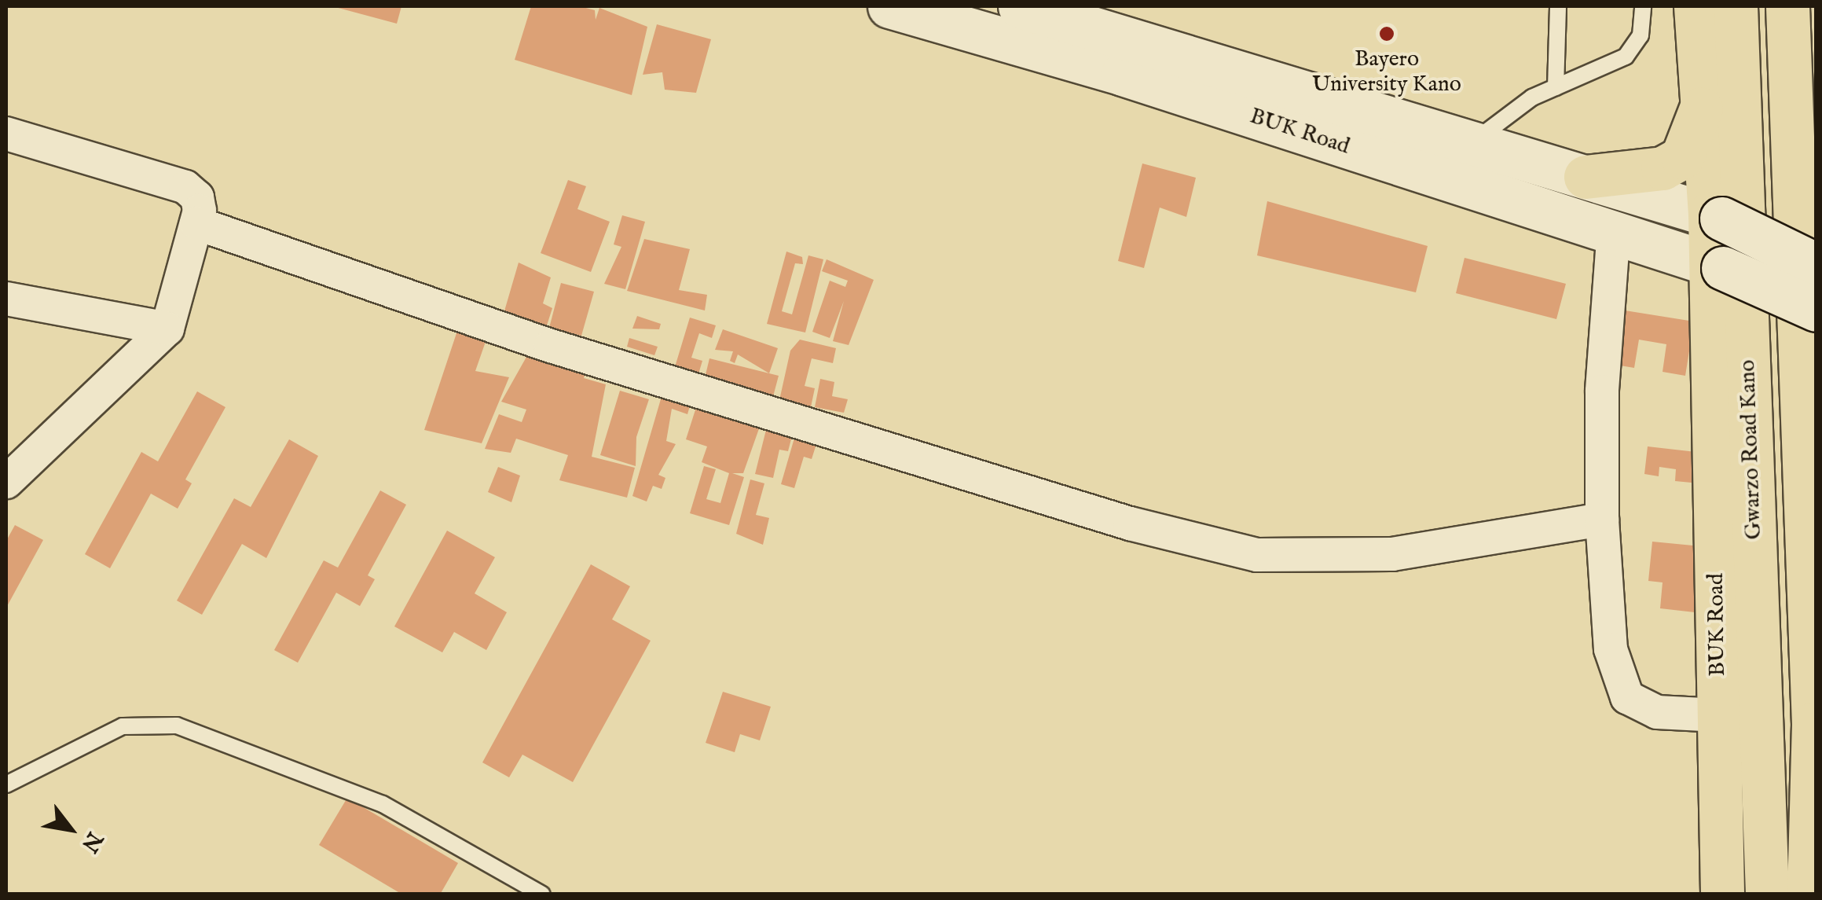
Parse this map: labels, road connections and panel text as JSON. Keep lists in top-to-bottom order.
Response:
{
  "streets": {
    "main road": ["BUK Road", "Gwarzo Road Kano"]
  },
  "places": ["Bayero University Kano"],
  "north": "bottom right"
}
